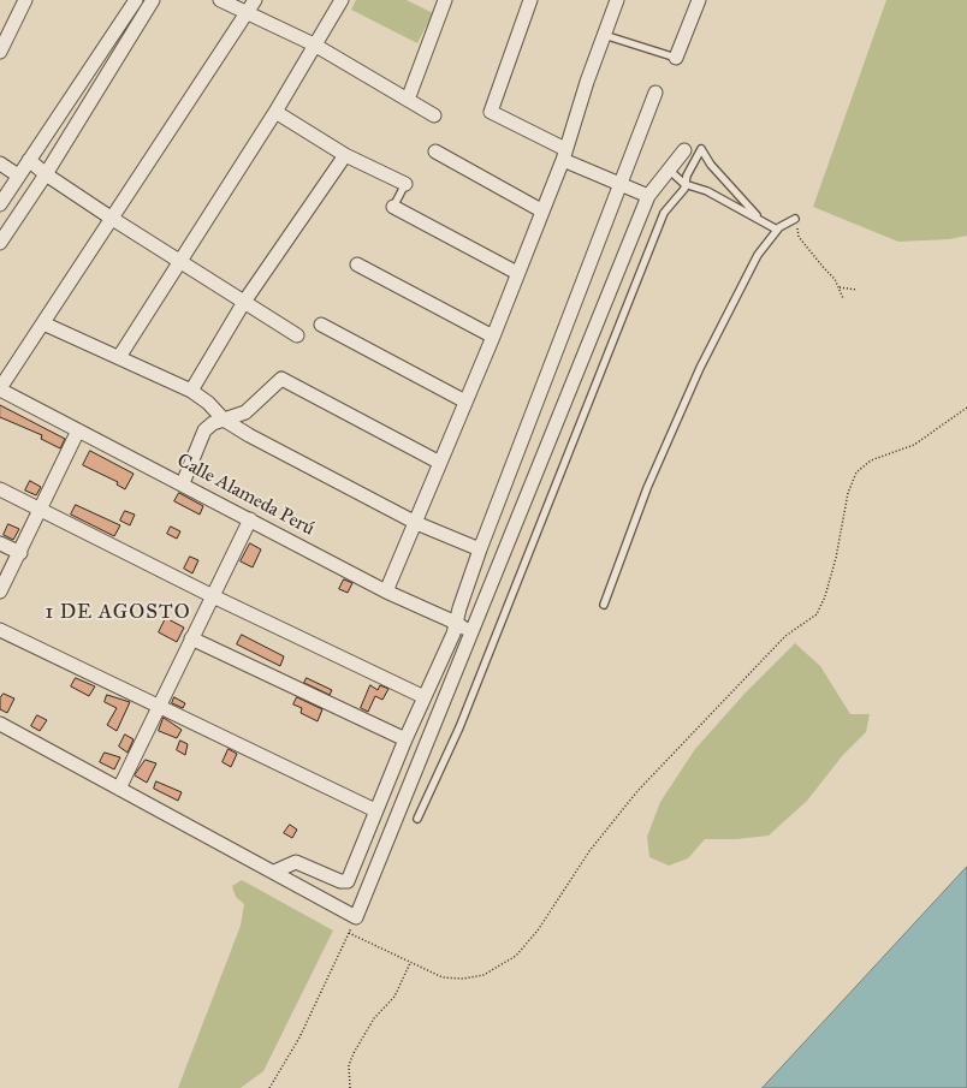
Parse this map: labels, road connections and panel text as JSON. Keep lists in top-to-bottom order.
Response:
{
  "streets": {
    "street": ["Calle Alameda Perú"]
  },
  "districts": ["1 DE AGOSTO"]
}
